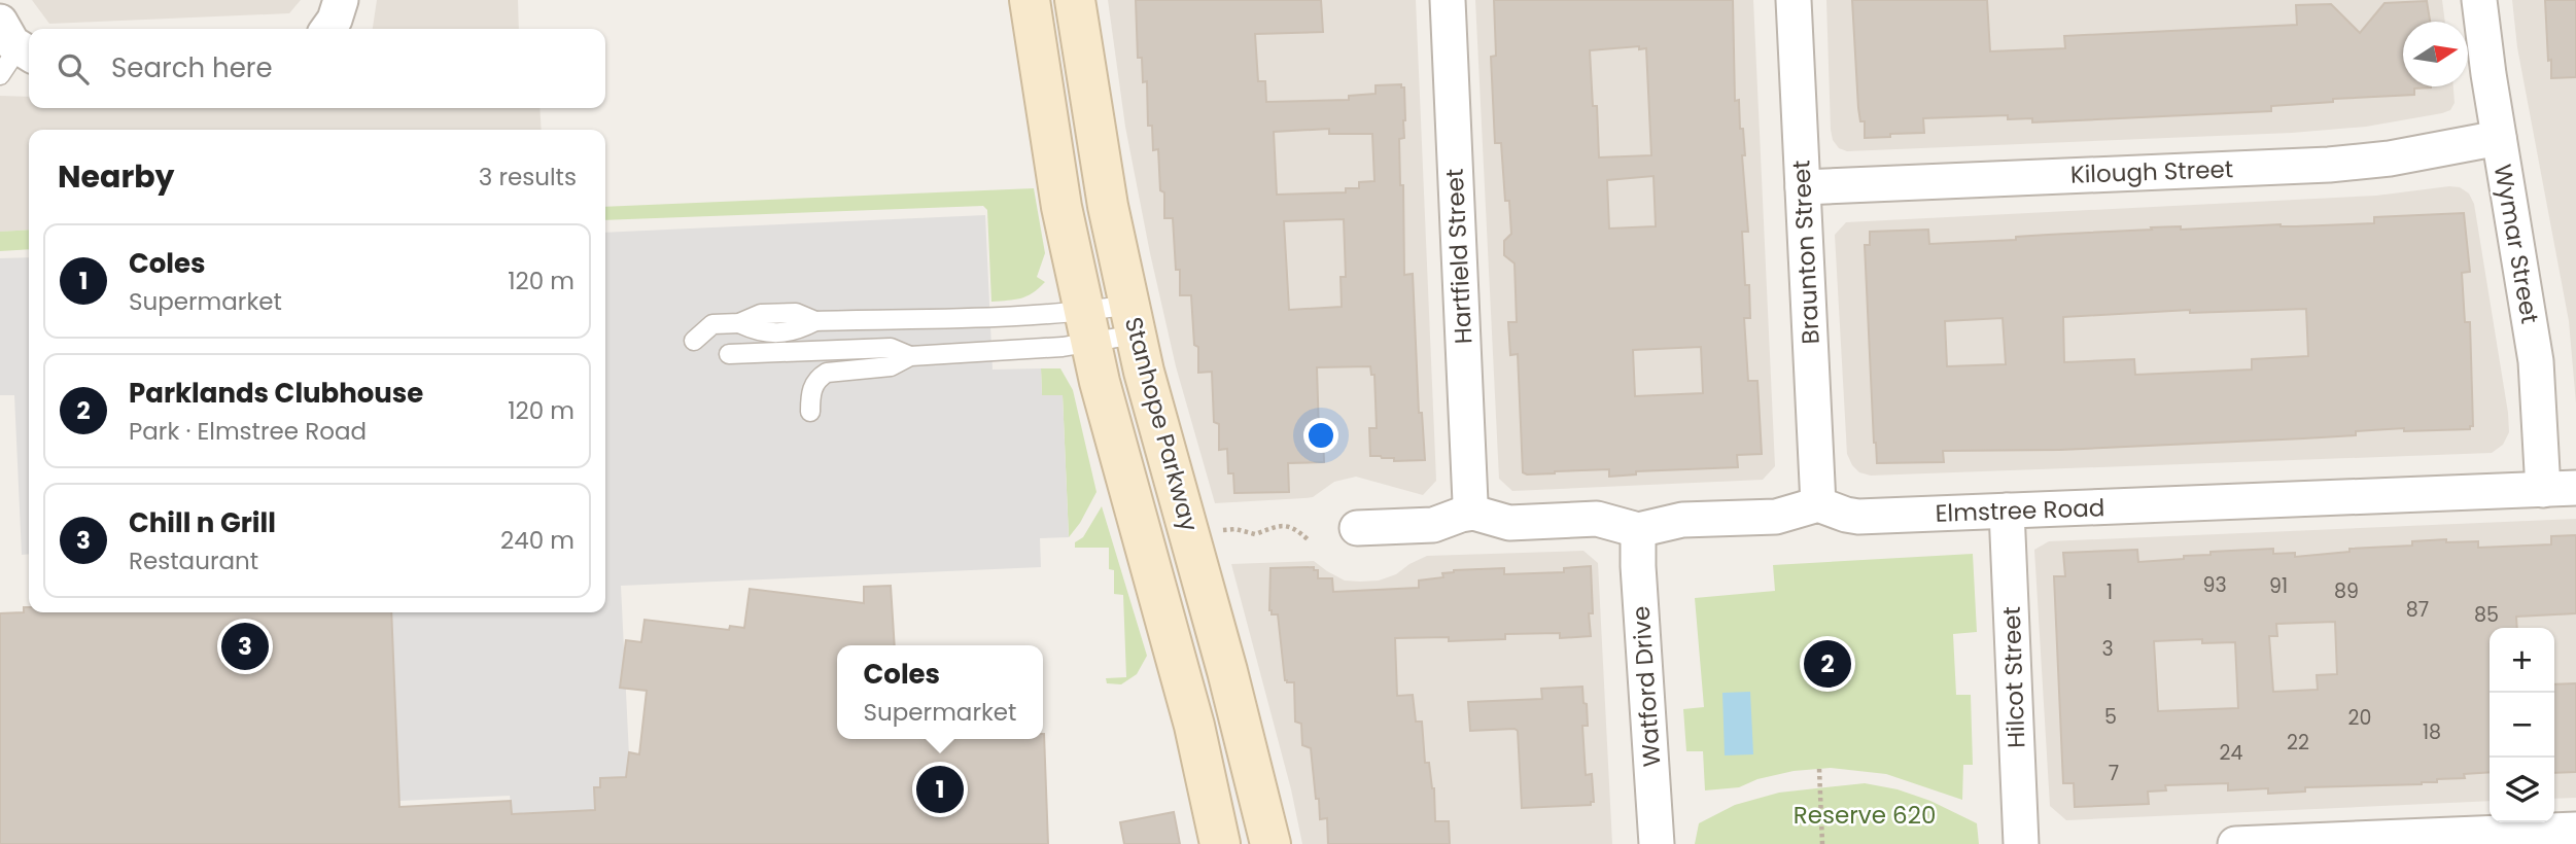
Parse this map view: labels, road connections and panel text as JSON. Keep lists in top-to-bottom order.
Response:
{
  "streets": {
    "main road": ["Stanhope Parkway"],
    "street": [
      "Kilough Street",
      "Wymar Street",
      "Braunton Street",
      "Hartfield Street",
      "Elmstree Road",
      "Hilcot Street",
      "Watford Drive"
    ]
  },
  "crossings": [
    ["Kilough Street", "Wymar Street"],
    ["Kilough Street", "Braunton Street"],
    ["Wymar Street", "Elmstree Road"],
    ["Braunton Street", "Elmstree Road"],
    ["Elmstree Road", "Hilcot Street"]
  ],
  "parks": ["Reserve 620"],
  "house_numbers": [
    "93",
    "91",
    "89",
    "1",
    "87",
    "85",
    "3",
    "5",
    "20",
    "18",
    "22",
    "24",
    "7"
  ],
  "north": "right",
  "page": {
    "search": "Search here",
    "heading": ["Nearby", "3 results"],
    "list": [
      {
        "mark": "1",
        "name": "Coles",
        "note": "Supermarket",
        "value": "120 m"
      },
      {
        "mark": "2",
        "name": "Parklands Clubhouse",
        "note": "Park · Elmstree Road",
        "value": "120 m"
      },
      {
        "mark": "3",
        "name": "Chill n Grill",
        "note": "Restaurant",
        "value": "240 m"
      }
    ],
    "pins": ["3", "2", "1"],
    "map_buttons": ["+", "−"],
    "popup": ["Coles", "Supermarket"]
  }
}
